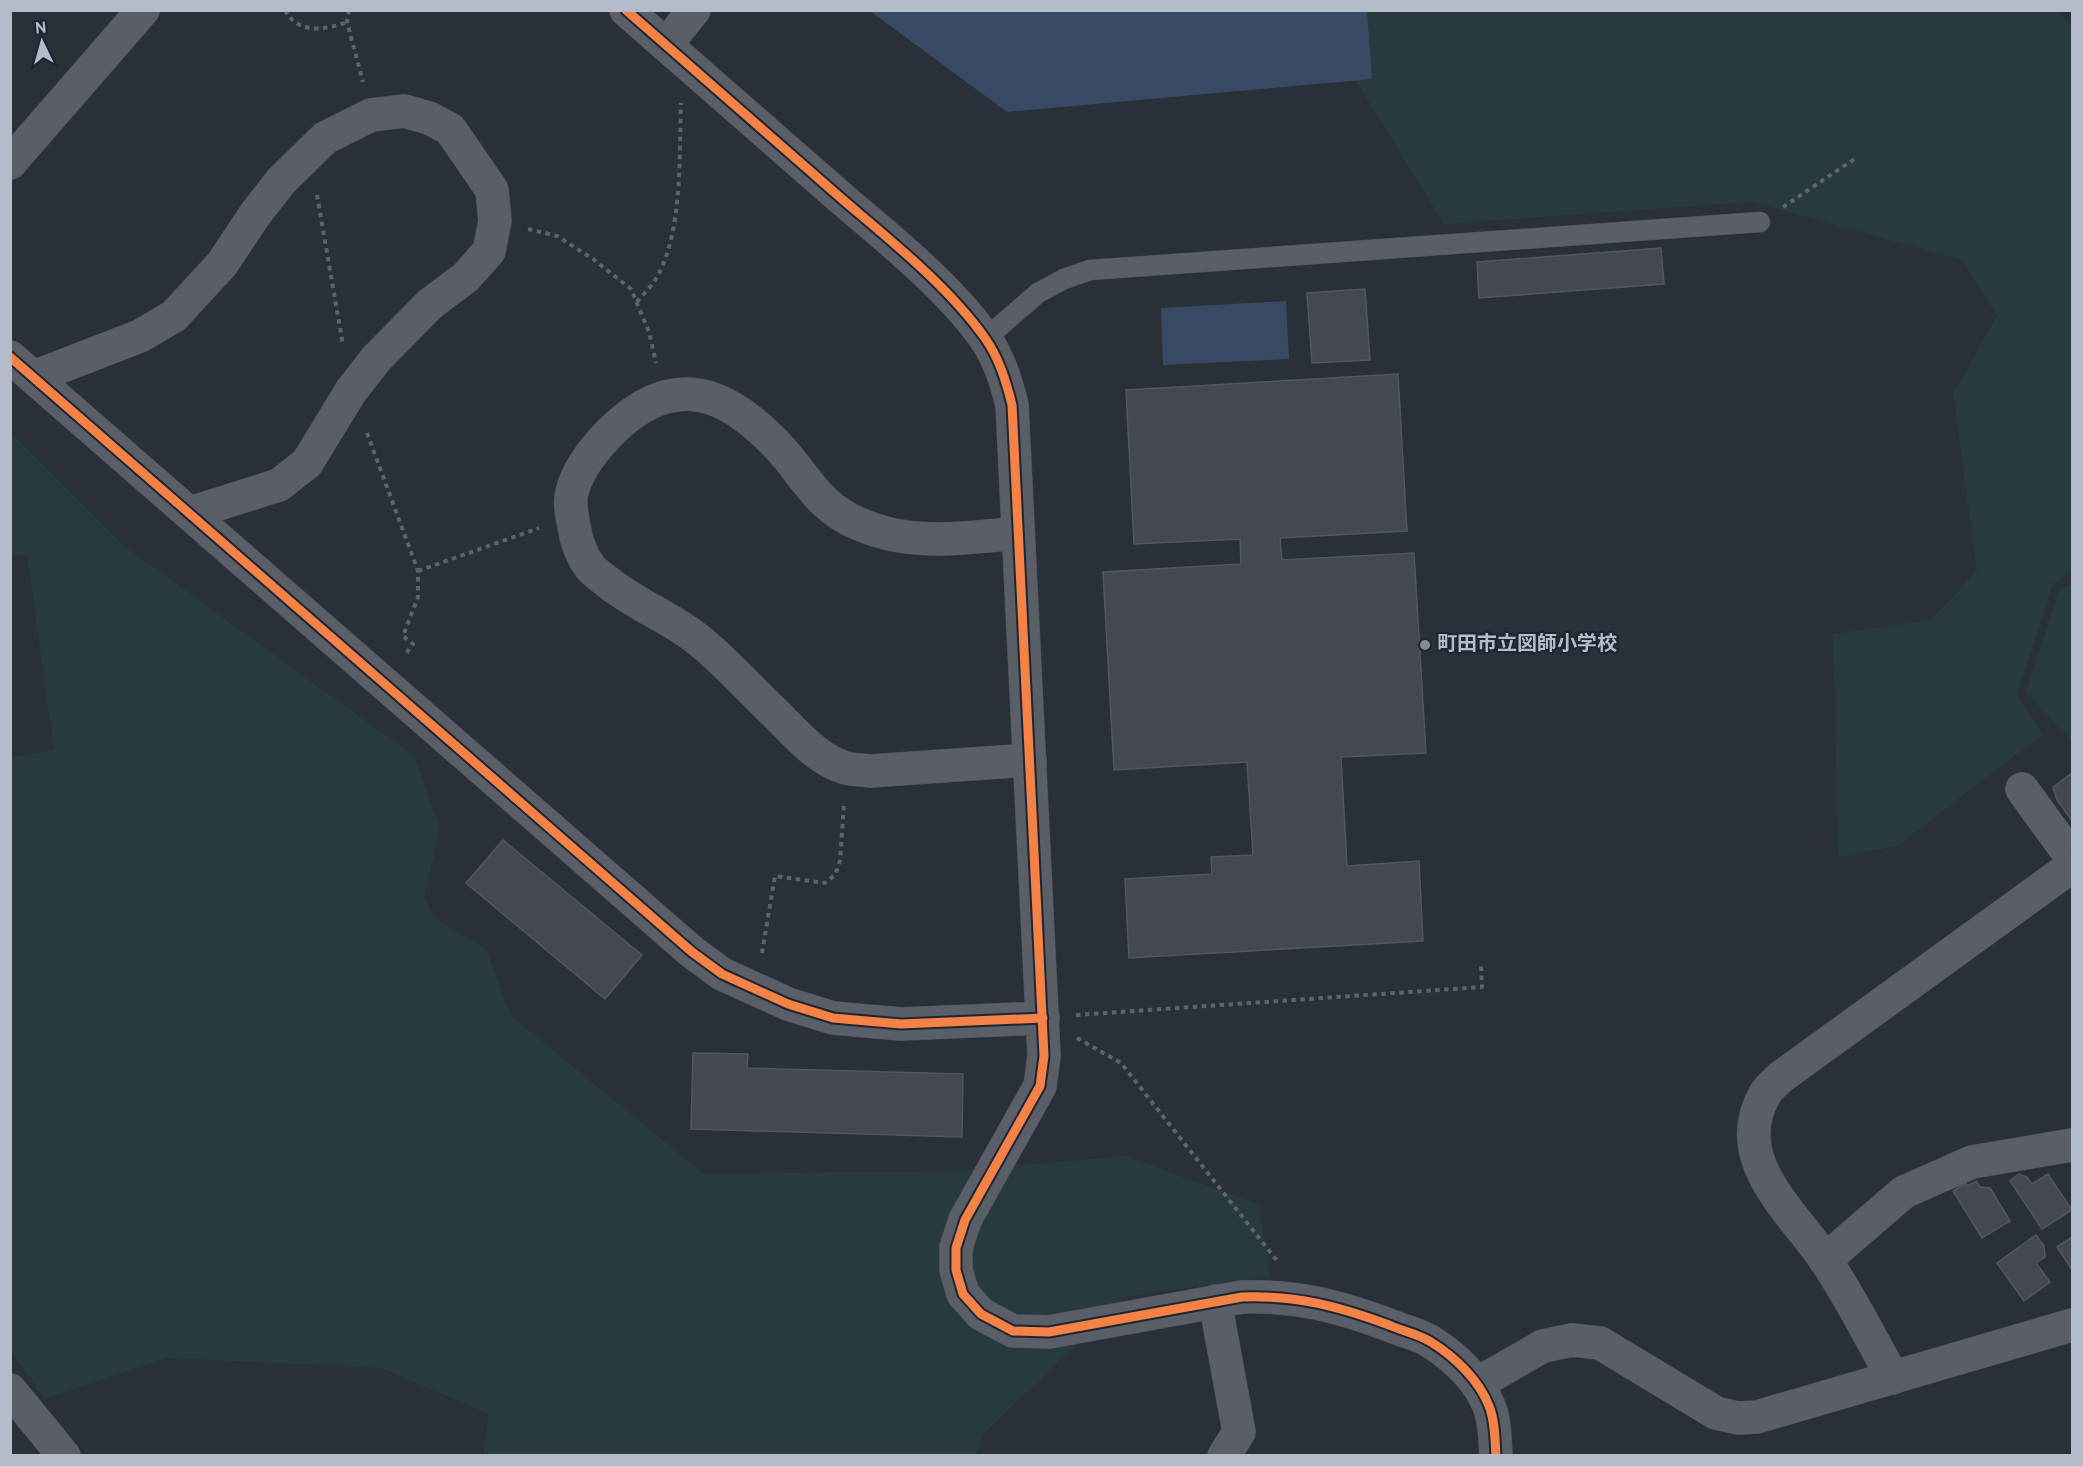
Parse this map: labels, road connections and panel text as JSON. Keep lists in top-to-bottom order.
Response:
{
  "places": ["町田市立図師小学校"],
  "north": "top"
}
